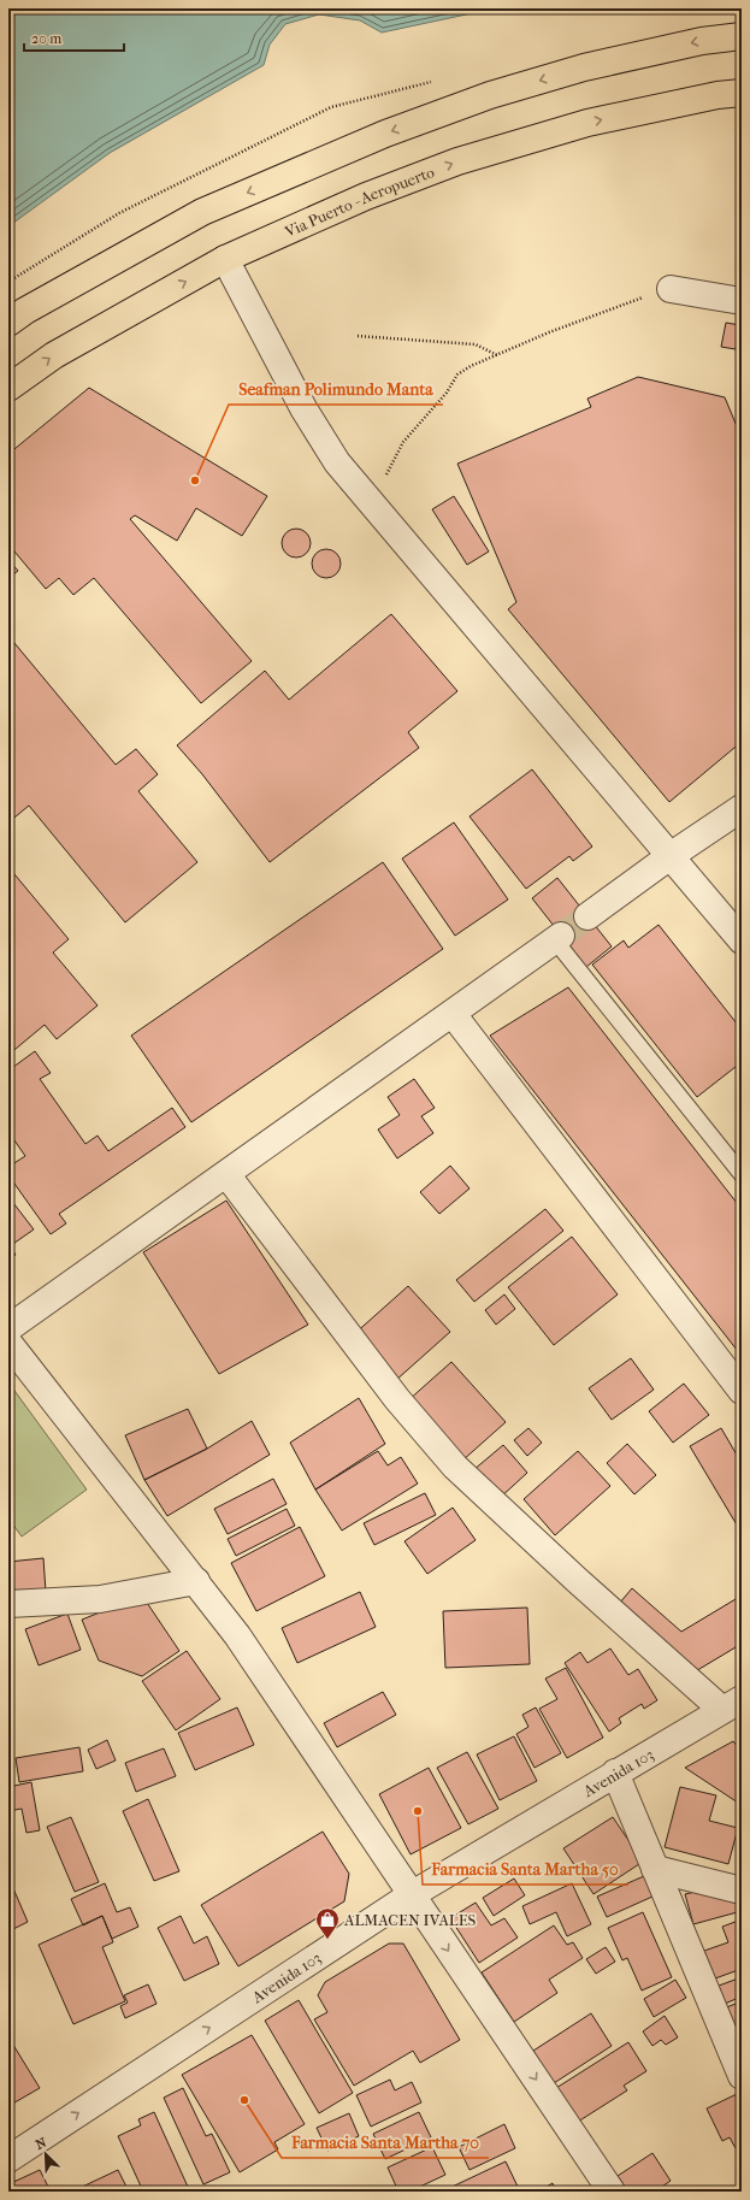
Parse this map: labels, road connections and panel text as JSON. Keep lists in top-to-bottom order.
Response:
{
  "streets": {
    "main road": ["Via Puerto - Aeropuerto"],
    "street": ["Avenida 103"]
  },
  "one_way": ["Avenida 103"],
  "places": {
    "other": ["Seafman Polimundo Manta", "Farmacia Santa Martha 50", "Farmacia Santa Martha 70"],
    "shop": ["ALMACEN IVALES"]
  },
  "scale_bar": "20 m",
  "north": "top left"
}
